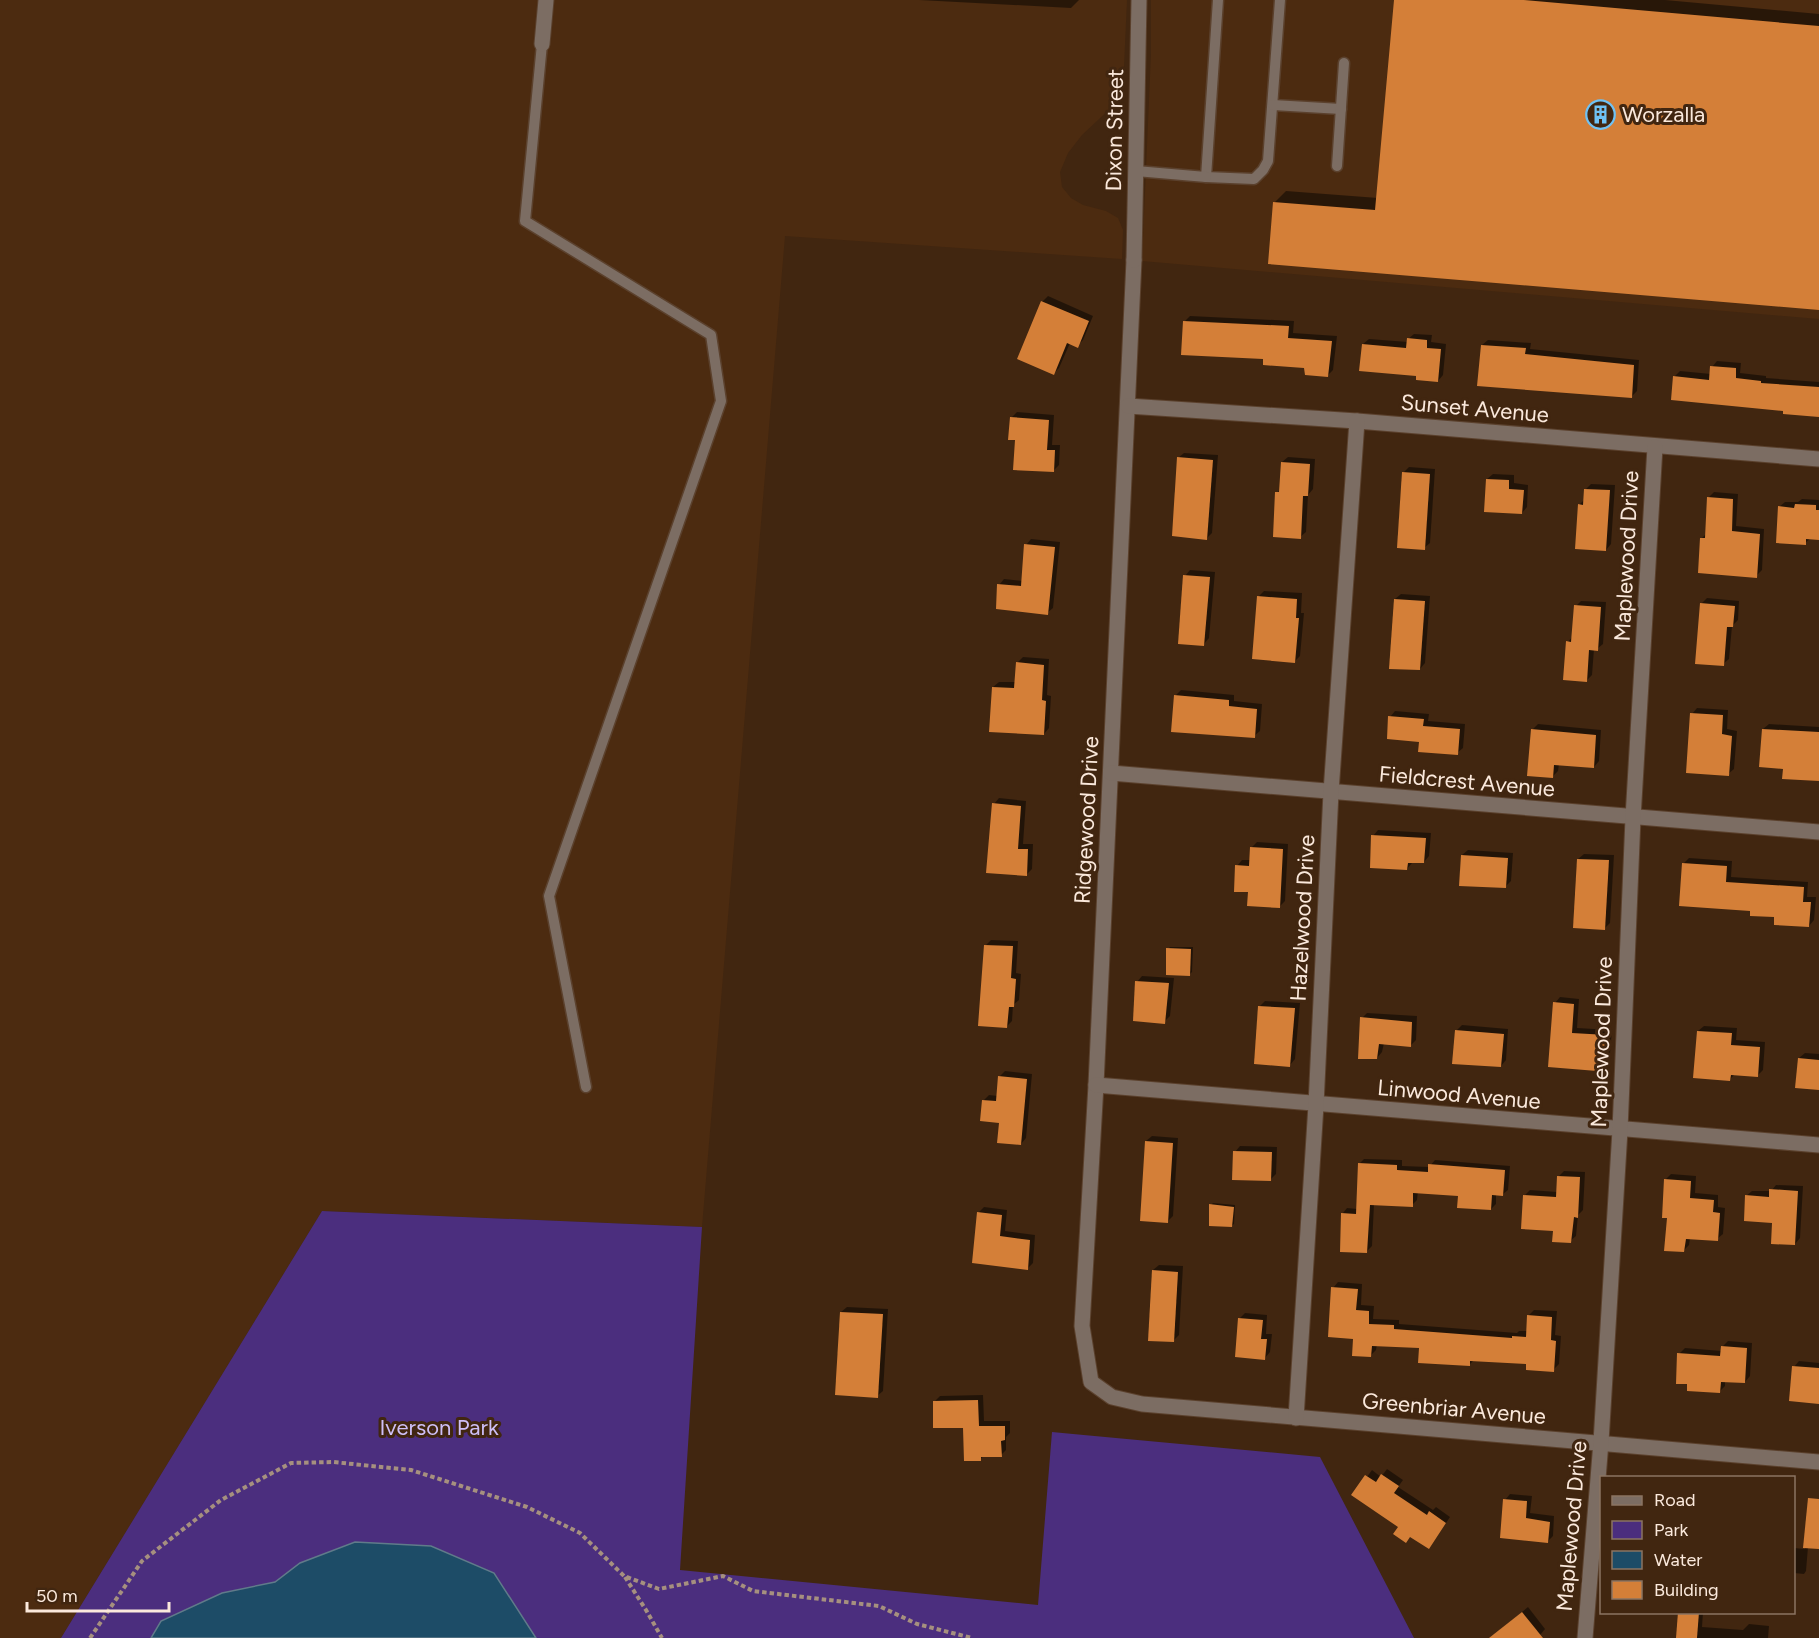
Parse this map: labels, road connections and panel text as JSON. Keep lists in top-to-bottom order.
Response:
{
  "streets": {
    "street": [
      "Dixon Street",
      "Sunset Avenue",
      "Maplewood Drive",
      "Fieldcrest Avenue",
      "Ridgewood Drive",
      "Hazelwood Drive",
      "Linwood Avenue",
      "Greenbriar Avenue"
    ]
  },
  "crossings": [
    ["Dixon Street", "Ridgewood Drive"],
    ["Sunset Avenue", "Maplewood Drive"],
    ["Sunset Avenue", "Ridgewood Drive"],
    ["Sunset Avenue", "Hazelwood Drive"],
    ["Maplewood Drive", "Fieldcrest Avenue"],
    ["Maplewood Drive", "Linwood Avenue"],
    ["Maplewood Drive", "Greenbriar Avenue"],
    ["Fieldcrest Avenue", "Ridgewood Drive"],
    ["Fieldcrest Avenue", "Hazelwood Drive"],
    ["Ridgewood Drive", "Linwood Avenue"],
    ["Ridgewood Drive", "Greenbriar Avenue"],
    ["Hazelwood Drive", "Linwood Avenue"],
    ["Hazelwood Drive", "Greenbriar Avenue"]
  ],
  "parks": ["Iverson Park"],
  "places": {
    "building": ["Worzalla"]
  },
  "legend": [
    "Road",
    "Park",
    "Water",
    "Building"
  ],
  "scale_bar": "50 m"
}
